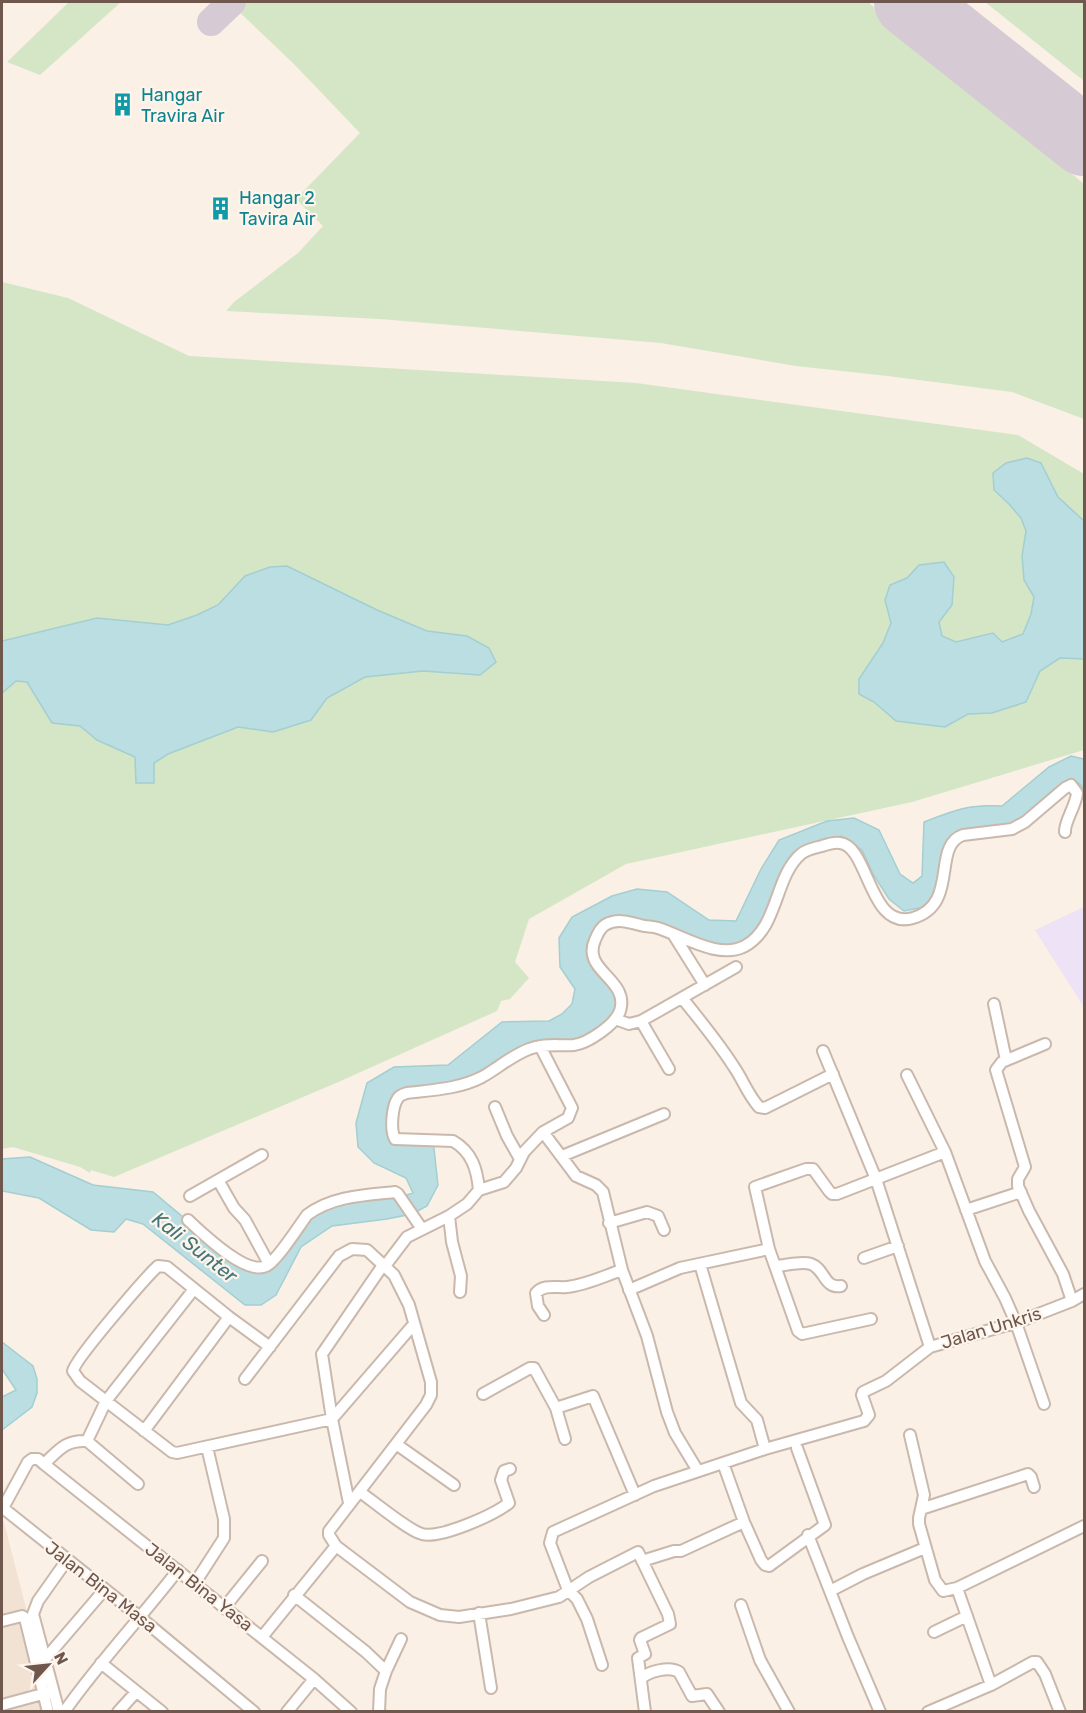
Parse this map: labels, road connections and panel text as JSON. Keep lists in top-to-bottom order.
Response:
{
  "streets": {
    "street": ["Jalan Unkris", "Jalan Bina Masa", "Jalan Bina Yasa"]
  },
  "crossings": [
    ["Jalan Bina Masa", "Jalan Bina Yasa"]
  ],
  "water": ["Kali Sunter"],
  "places": {
    "building": ["Hangar Travira Air", "Hangar 2 Tavira Air"]
  },
  "north": "top right"
}
